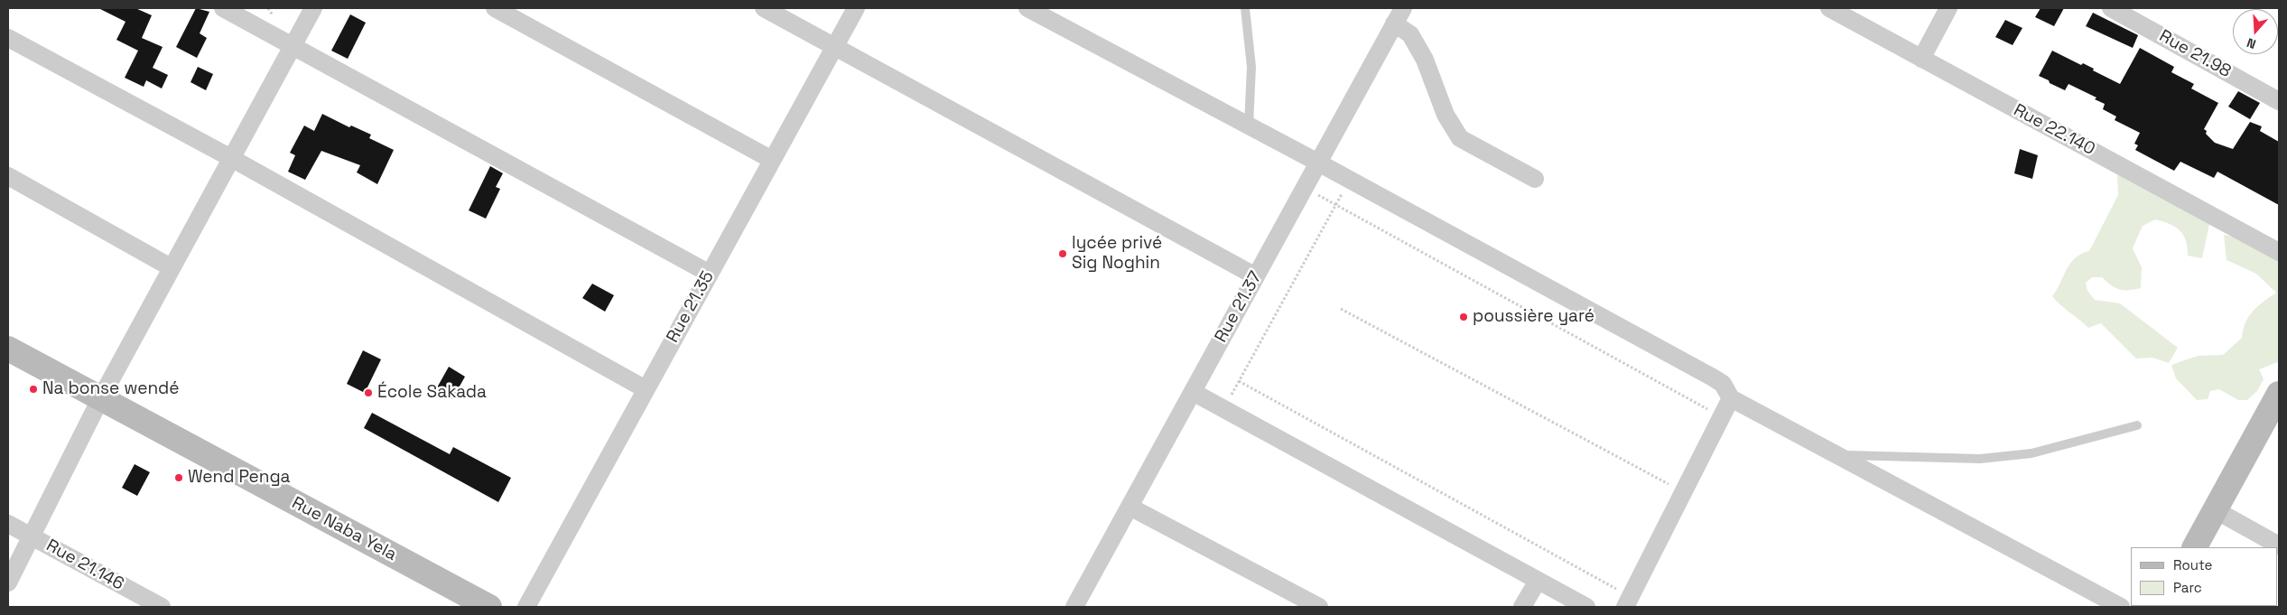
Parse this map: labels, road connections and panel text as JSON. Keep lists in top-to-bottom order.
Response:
{
  "streets": {
    "street": [
      "Rue 21.98",
      "Rue 22.140",
      "Rue 21.35",
      "Rue 21.37",
      "Rue Naba Yela",
      "Rue 21.146"
    ]
  },
  "places": [
    "lycée privé Sig Noghin",
    "poussière yaré",
    "Na bonse wendé",
    "École Sakada",
    "Wend Penga"
  ],
  "legend": ["Route", "Parc"],
  "north": "bottom"
}
